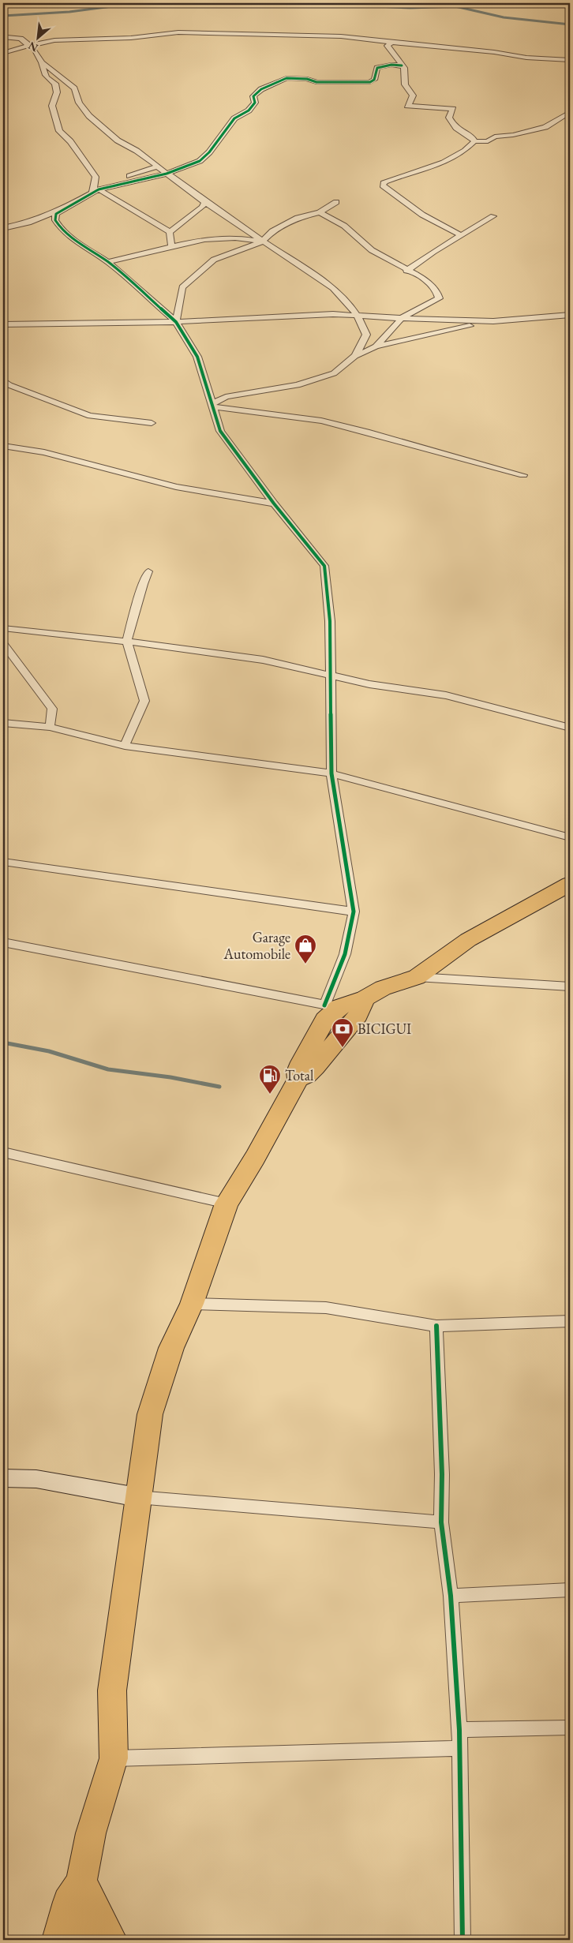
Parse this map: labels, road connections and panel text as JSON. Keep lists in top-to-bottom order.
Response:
{
  "places": {
    "shop": ["Garage Automobile"],
    "bank": ["BICIGUI"],
    "fuel station": ["Total"]
  },
  "north": "bottom left"
}
